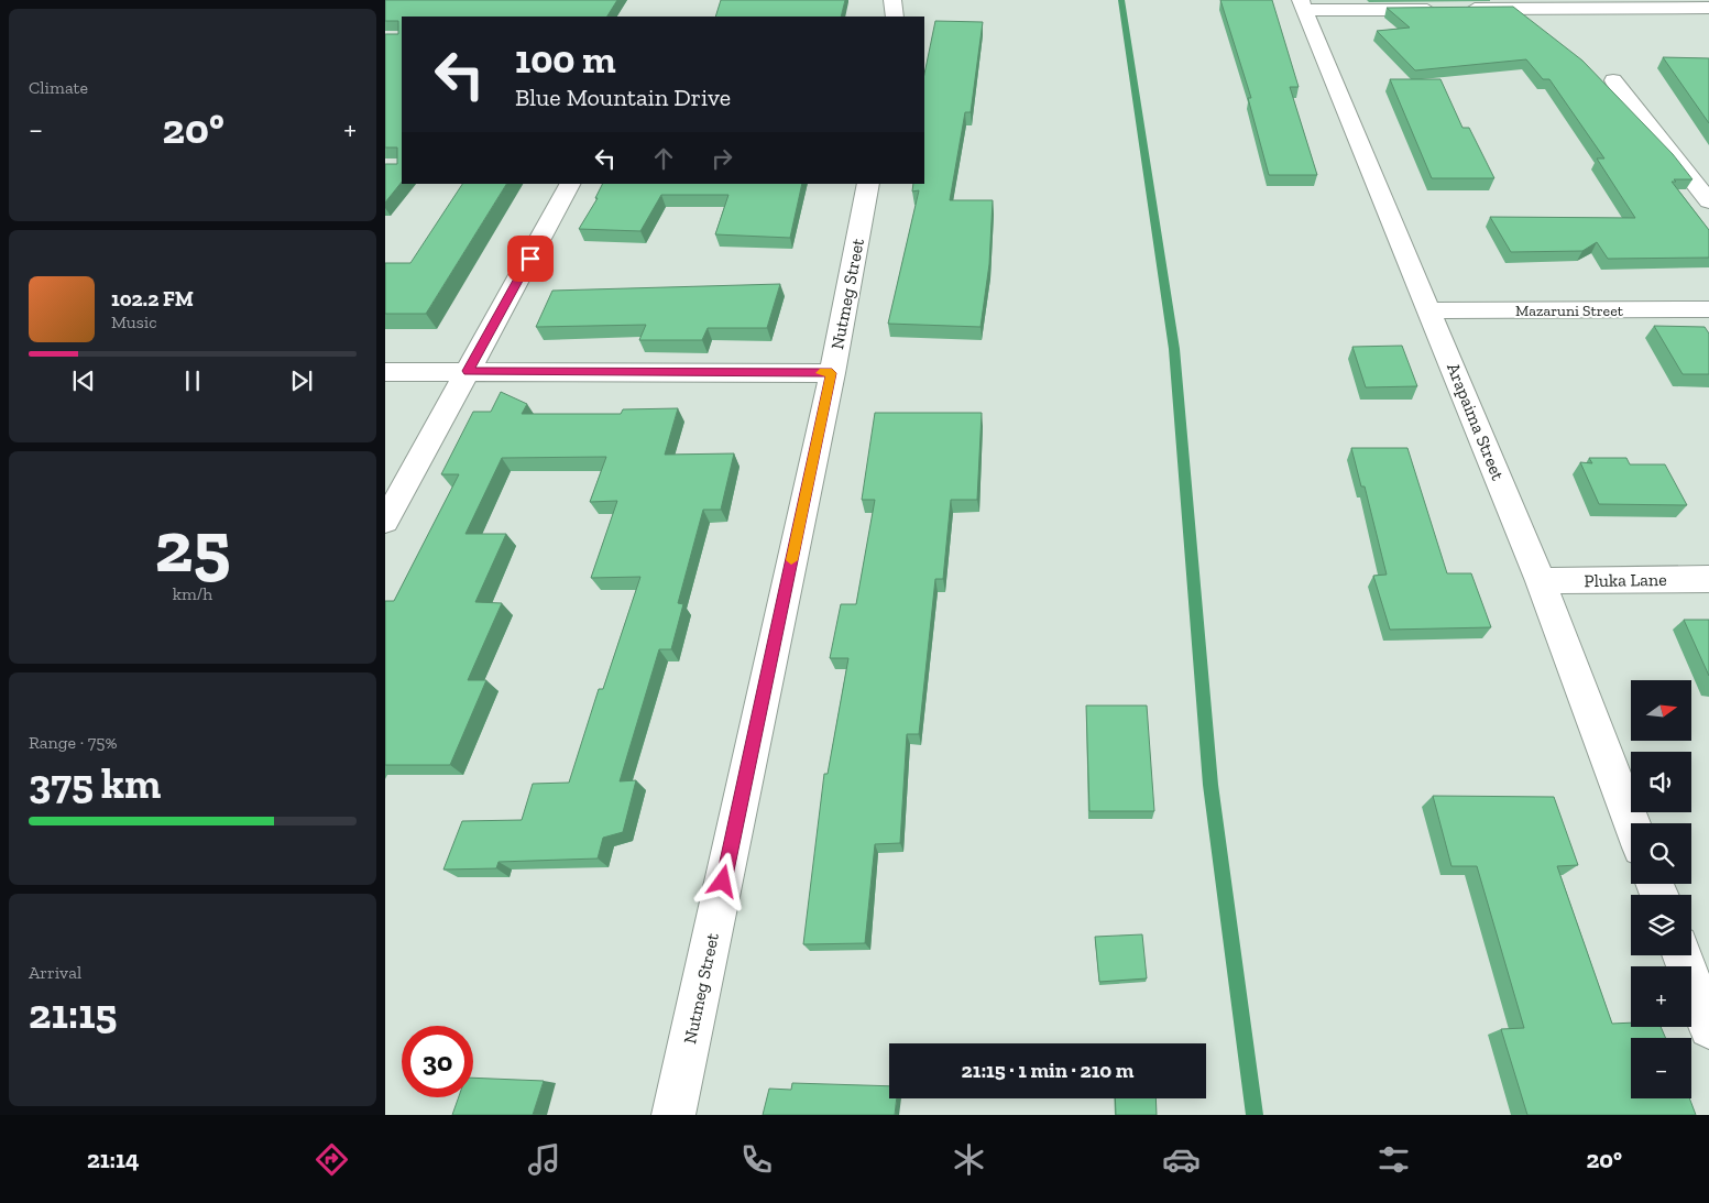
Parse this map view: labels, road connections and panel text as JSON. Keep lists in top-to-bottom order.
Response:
{
  "streets": {
    "street": [
      "Nutmeg Street",
      "Mazaruni Street",
      "Arapaima Street",
      "Pluka Lane"
    ]
  },
  "crossings": [
    ["Mazaruni Street", "Arapaima Street"],
    ["Arapaima Street", "Pluka Lane"]
  ],
  "north": "right",
  "page": {
    "tile": [
      "Climate",
      ["25", "km/h"],
      ["Range · 75%", "375 km"],
      ["Arrival", "21:15"]
    ],
    "turn": ["100 m", "Blue Mountain Drive"],
    "heat": ["−", "20°", "+"],
    "song": ["102.2 FM", "Music"],
    "map_buttons": ["+", "−"],
    "limit": "30",
    "trip": "21:15 · 1 min · 210 m",
    "tabs": ["21:14", "20°"]
  }
}
